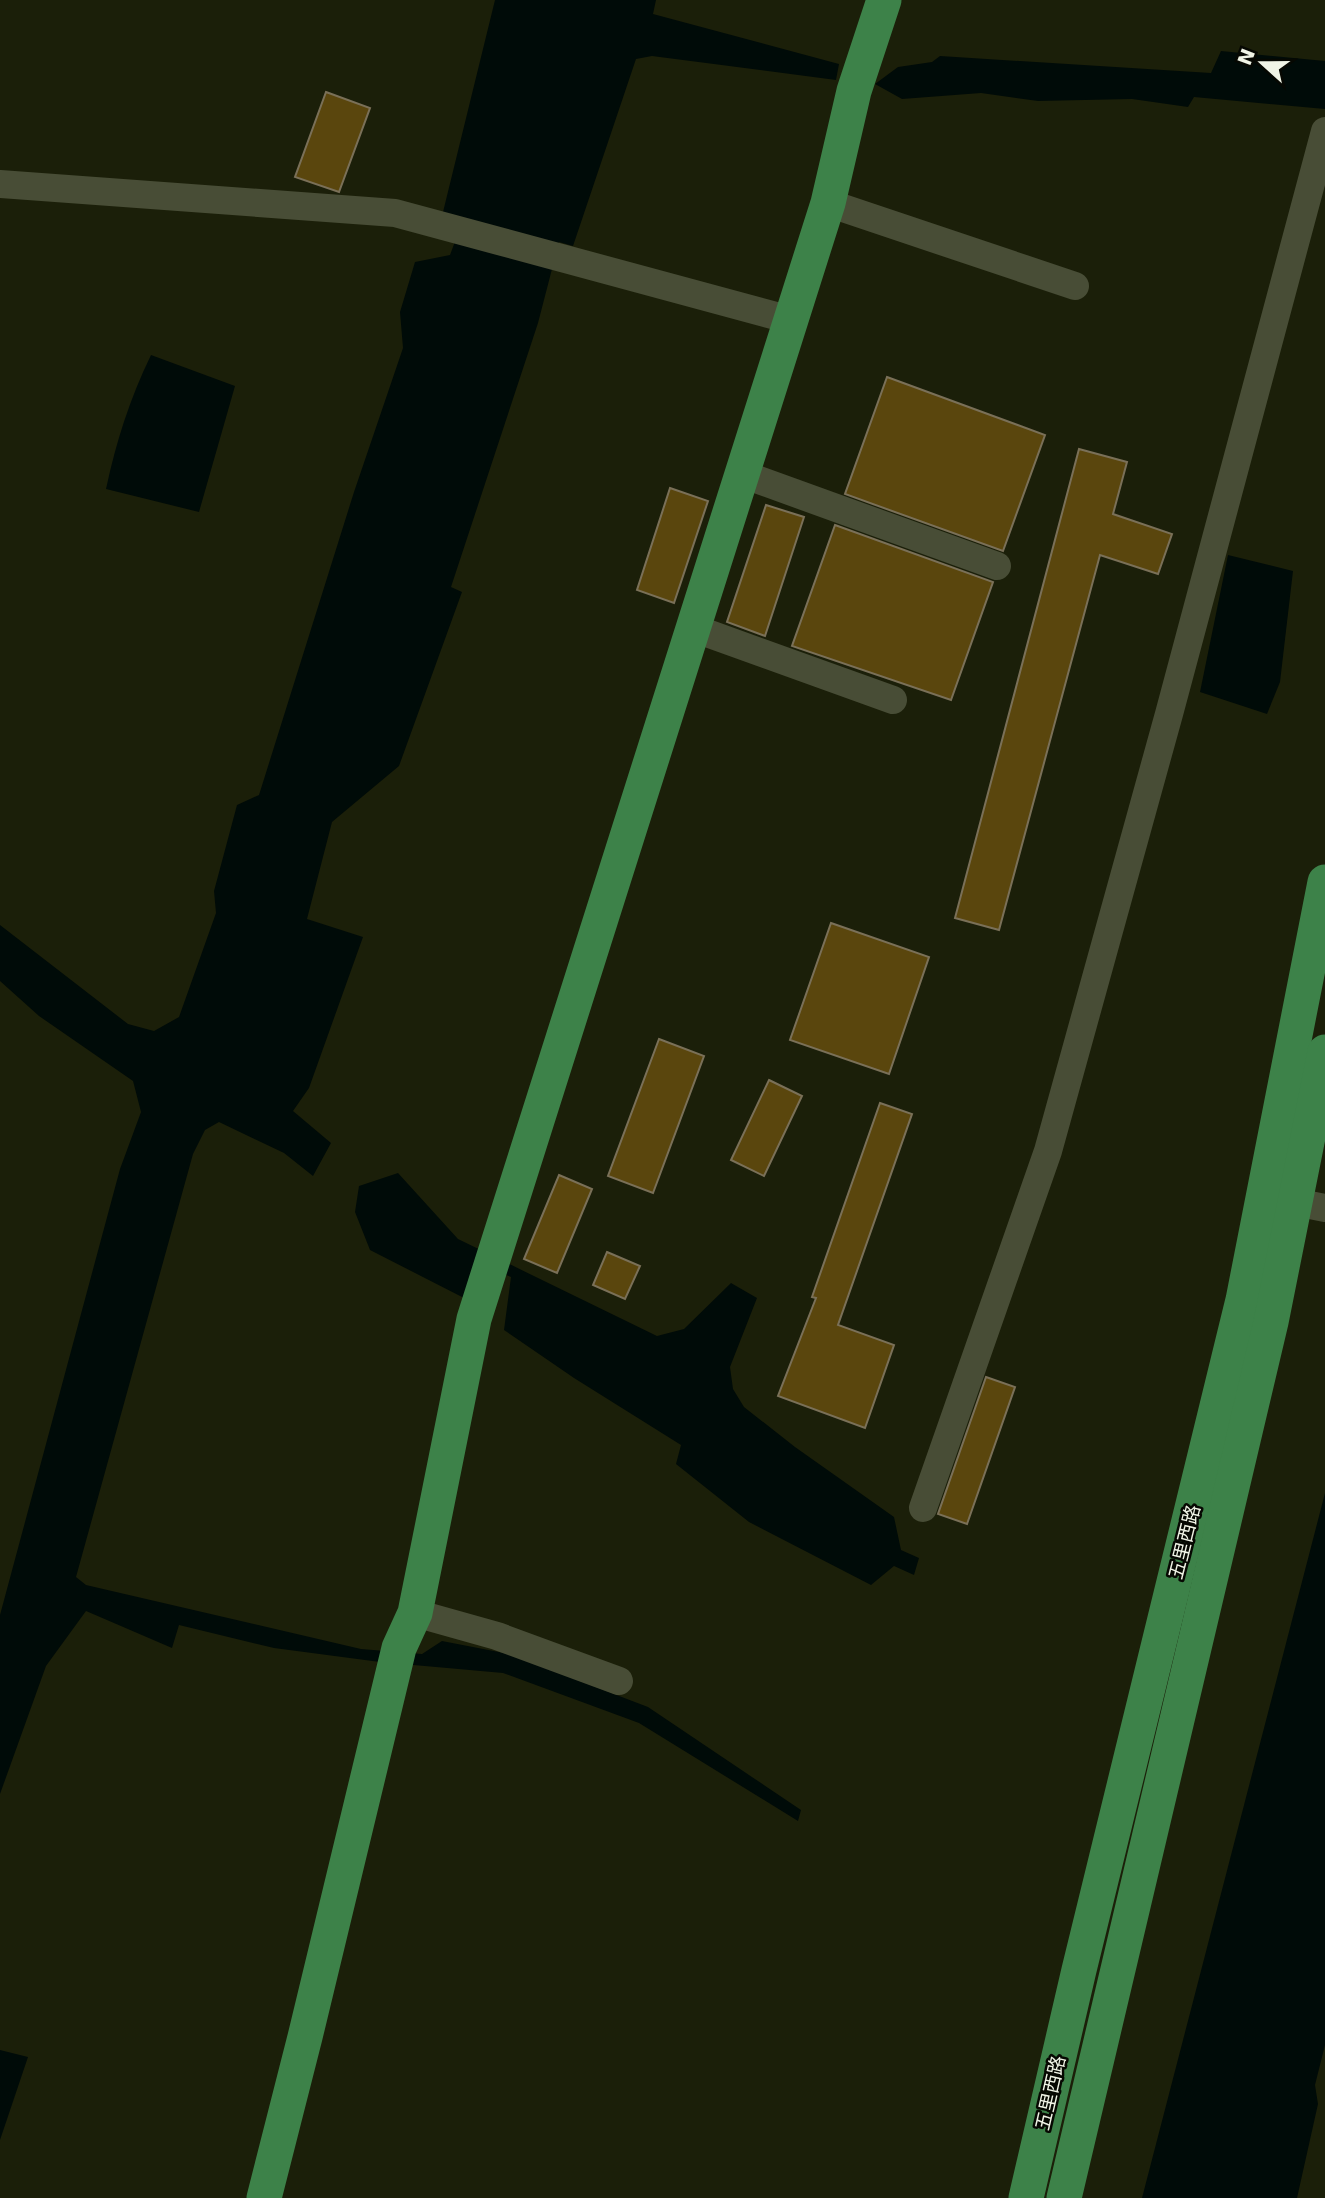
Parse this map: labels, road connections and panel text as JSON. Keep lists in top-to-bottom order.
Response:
{
  "streets": {
    "main road": ["五里西路"]
  },
  "north": "left"
}
